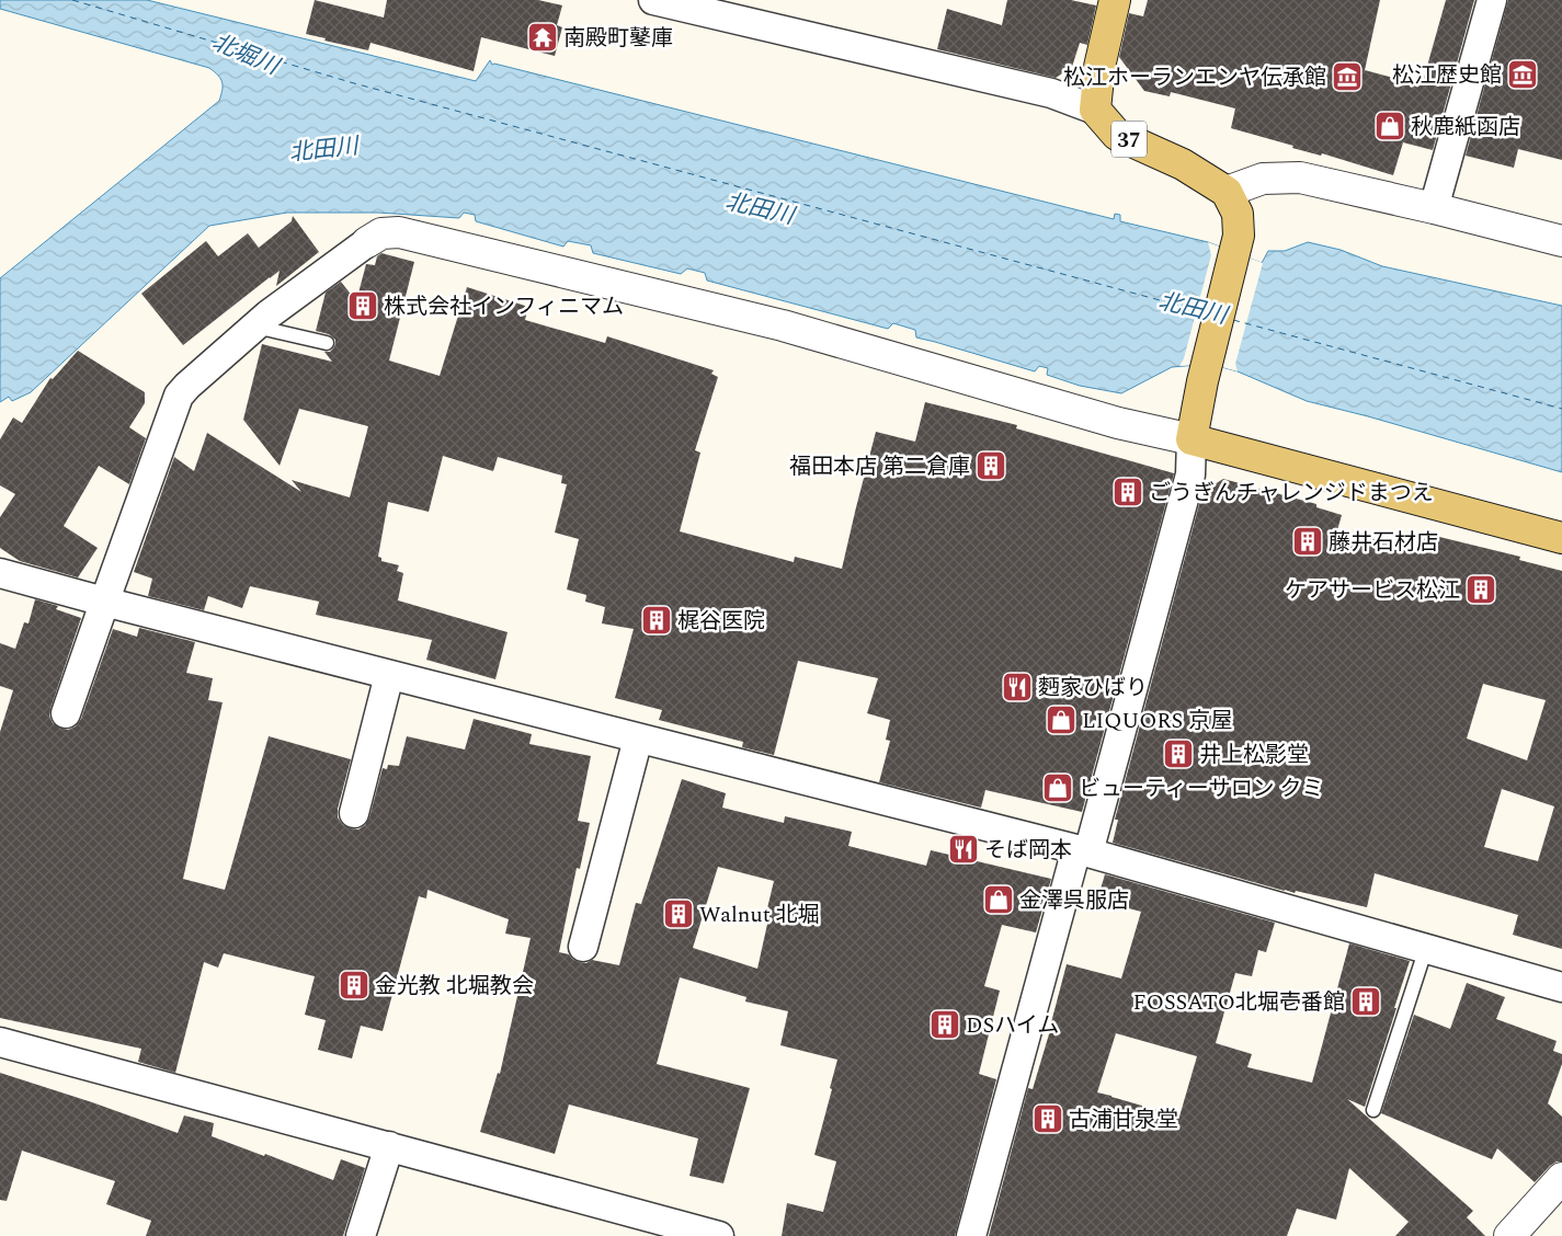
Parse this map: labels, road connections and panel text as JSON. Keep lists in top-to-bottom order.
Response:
{
  "streets": {
    "main road": ["37"]
  },
  "water": ["北堀川", "北田川"],
  "places": {
    "temple": ["南殿町鼕庫"],
    "museum": ["松江歴史館", "松江ホーランエンヤ伝承館"],
    "shop": [
      "秋鹿紙函店",
      "LIQUORS 京屋",
      "ビューティーサロン クミ",
      "金澤呉服店"
    ],
    "building": [
      "株式会社インフィニマム",
      "福田本店 第二倉庫",
      "ごうぎんチャレンジドまつえ",
      "藤井石材店",
      "ケアサービス松江",
      "梶谷医院",
      "井上松影堂",
      "Walnut 北堀",
      "金光教 北堀教会",
      "FOSSATO北堀壱番館",
      "DSハイム",
      "古浦甘泉堂"
    ],
    "restaurant": ["麪家ひばり", "そば岡本"]
  }
}
